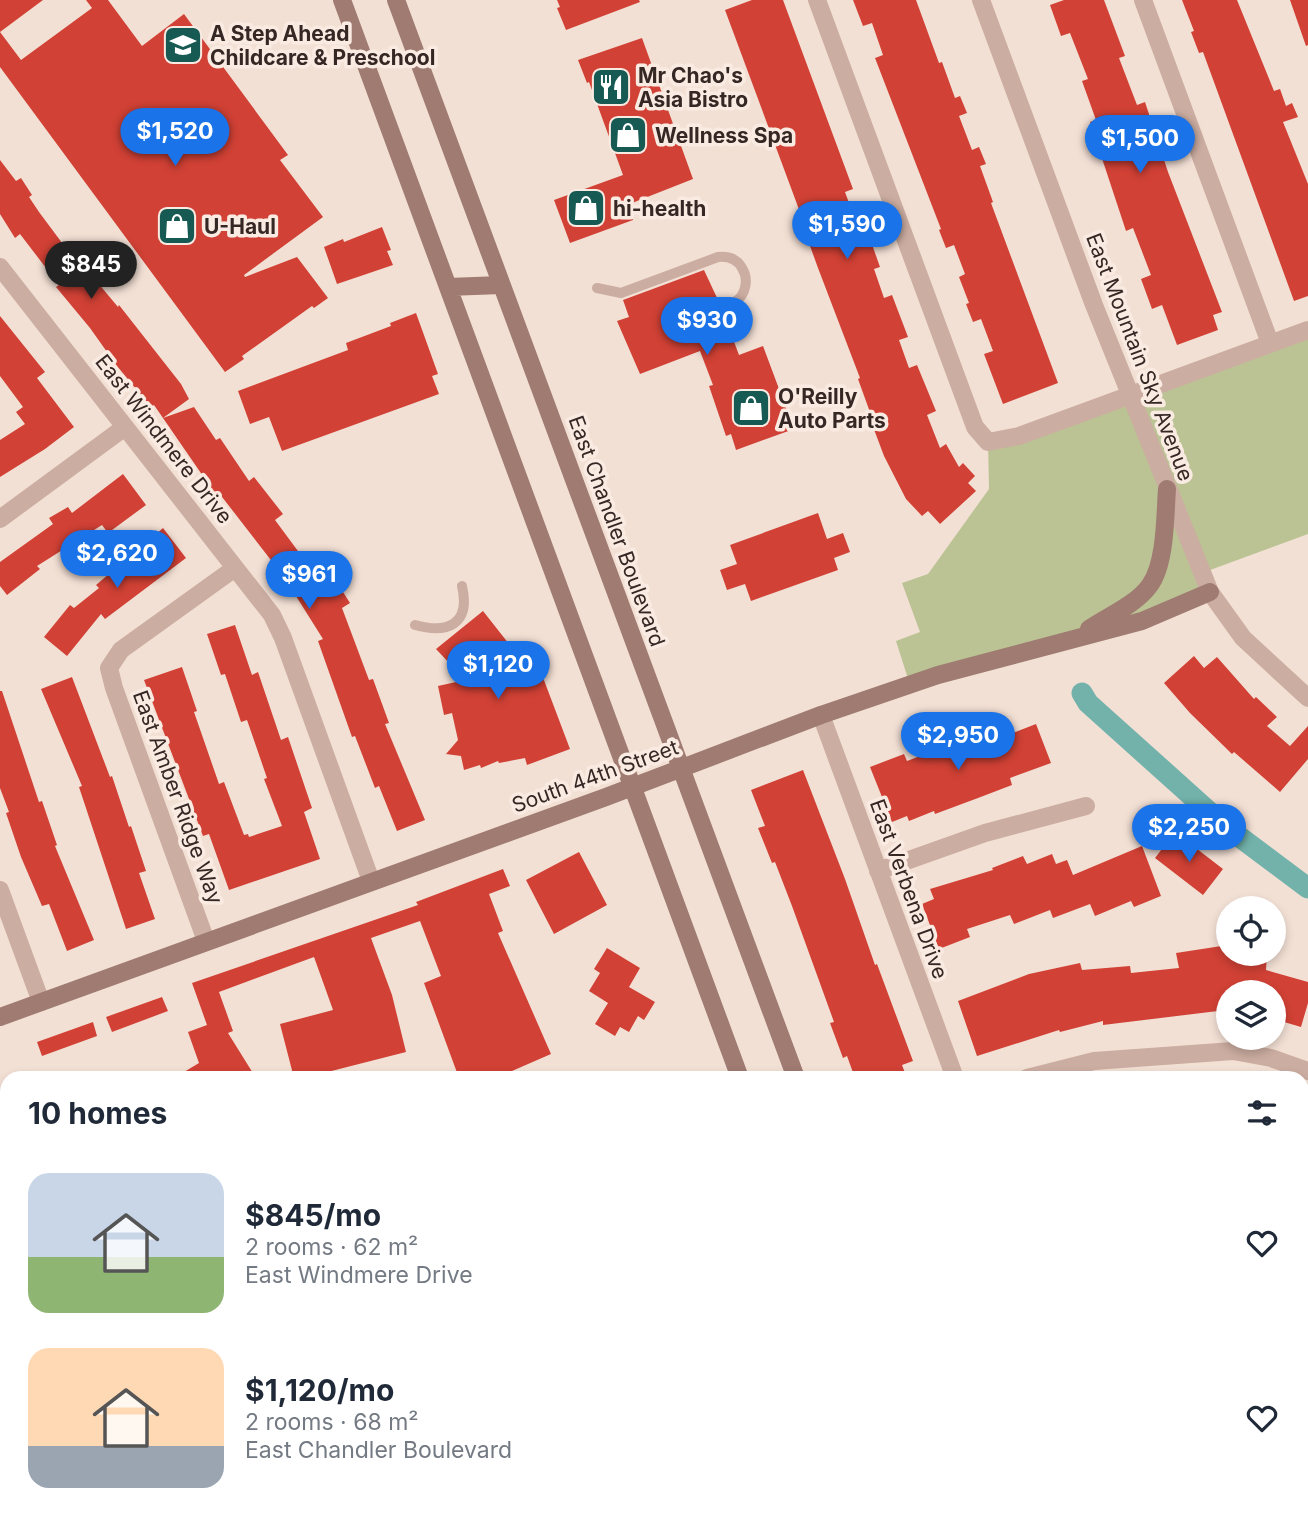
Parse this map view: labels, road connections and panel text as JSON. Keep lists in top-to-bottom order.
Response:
{
  "streets": {
    "main road": ["East Chandler Boulevard", "South 44th Street"],
    "street": [
      "East Mountain Sky Avenue",
      "East Windmere Drive",
      "East Amber Ridge Way",
      "East Verbena Drive"
    ]
  },
  "crossings": [
    ["East Mountain Sky Avenue", "South 44th Street"],
    ["East Windmere Drive", "South 44th Street"],
    ["East Windmere Drive", "East Amber Ridge Way"],
    ["East Chandler Boulevard", "South 44th Street"],
    ["South 44th Street", "East Amber Ridge Way"],
    ["South 44th Street", "East Verbena Drive"]
  ],
  "places": {
    "school or university": ["A Step Ahead Childcare & Preschool"],
    "restaurant": ["Mr Chao's Asia Bistro"],
    "shop": [
      "Wellness Spa",
      "hi-health",
      "U-Haul",
      "O'Reilly Auto Parts"
    ]
  },
  "page": {
    "price": [
      "$1,520",
      "$1,500",
      "$1,590",
      "$845",
      "$930",
      "$2,620",
      "$961",
      "$1,120",
      "$2,950",
      "$2,250"
    ],
    "heading": "10 homes",
    "list": [
      {
        "name": "$845/mo",
        "note": "2 rooms · 62 m² · East Windmere Drive"
      },
      {
        "name": "$1,120/mo",
        "note": "2 rooms · 68 m² · East Chandler Boulevard"
      }
    ]
  }
}
